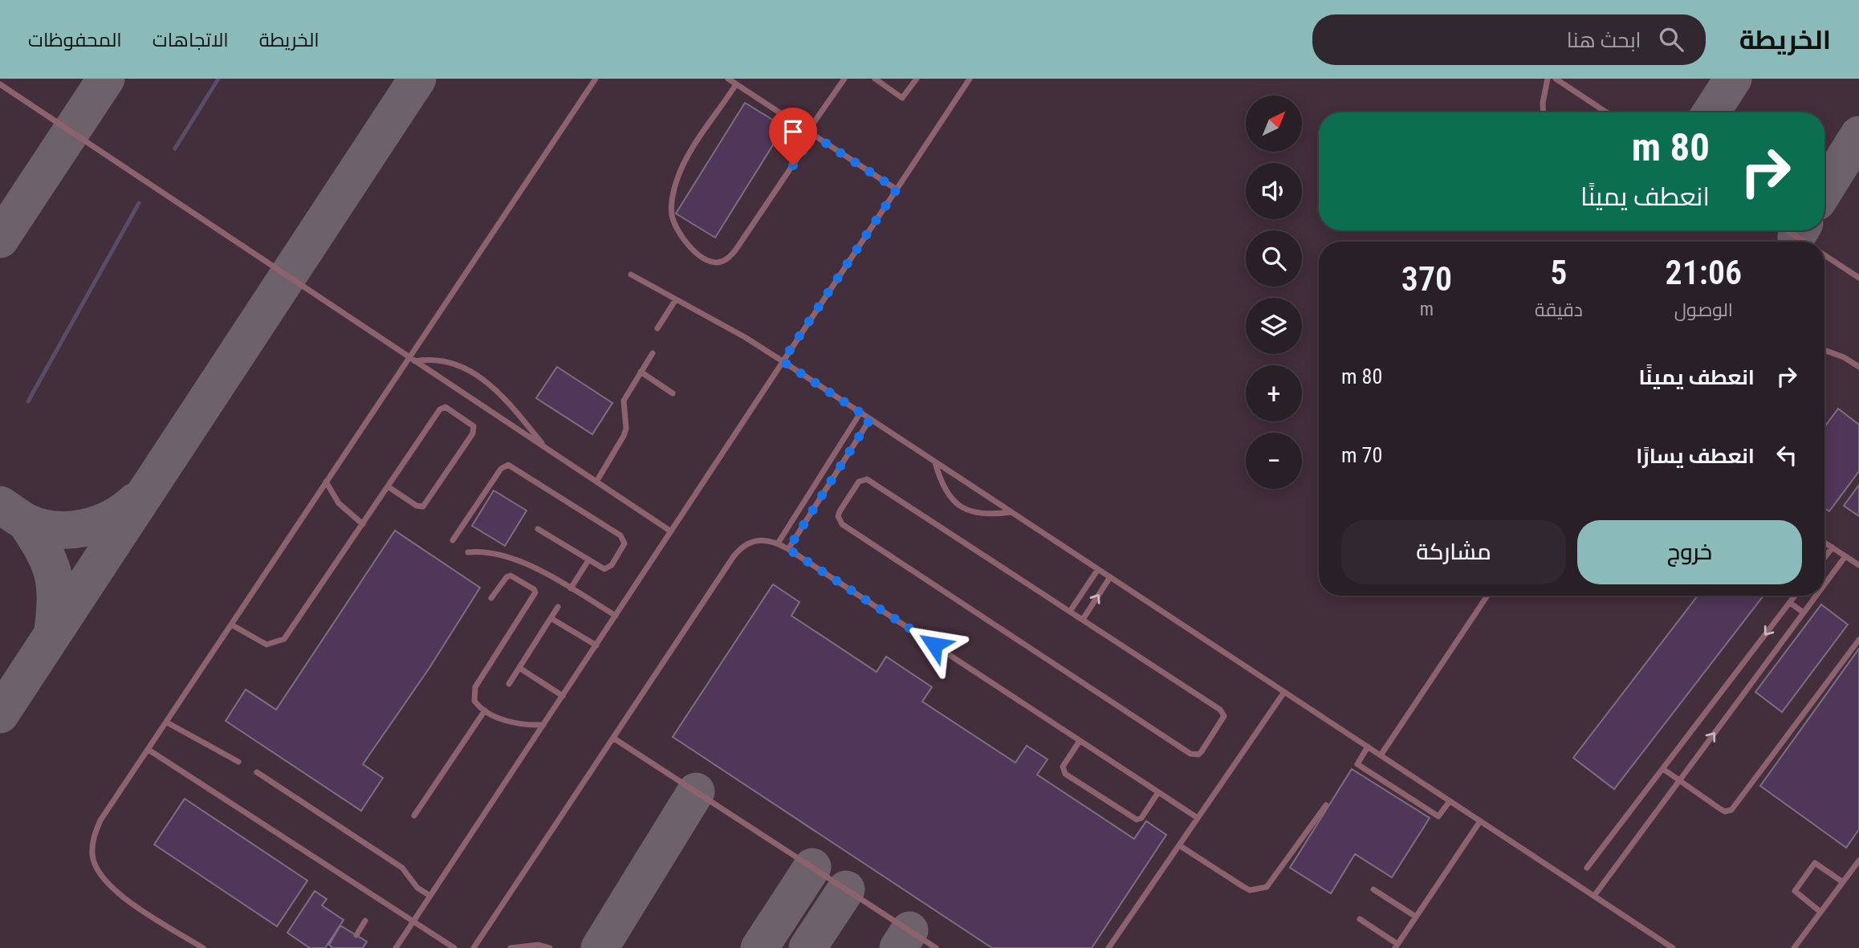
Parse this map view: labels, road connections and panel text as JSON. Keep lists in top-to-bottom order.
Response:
{
  "north": "top right",
  "page": {
    "header": "الخريطة",
    "search": "ابحث هنا",
    "nav": ["الخريطة", "الاتجاهات", "المحفوظات"],
    "map_buttons": ["+", "−"],
    "turn": ["80 m", "انعطف يمينًا"],
    "eta": [
      "21:06",
      "الوصول",
      "5",
      "دقيقة",
      "370",
      "m"
    ],
    "list": [
      {
        "name": "انعطف يمينًا",
        "value": "80 m"
      },
      {
        "name": "انعطف يسارًا",
        "value": "70 m"
      }
    ],
    "buttons": ["خروج", "مشاركة"]
  }
}
